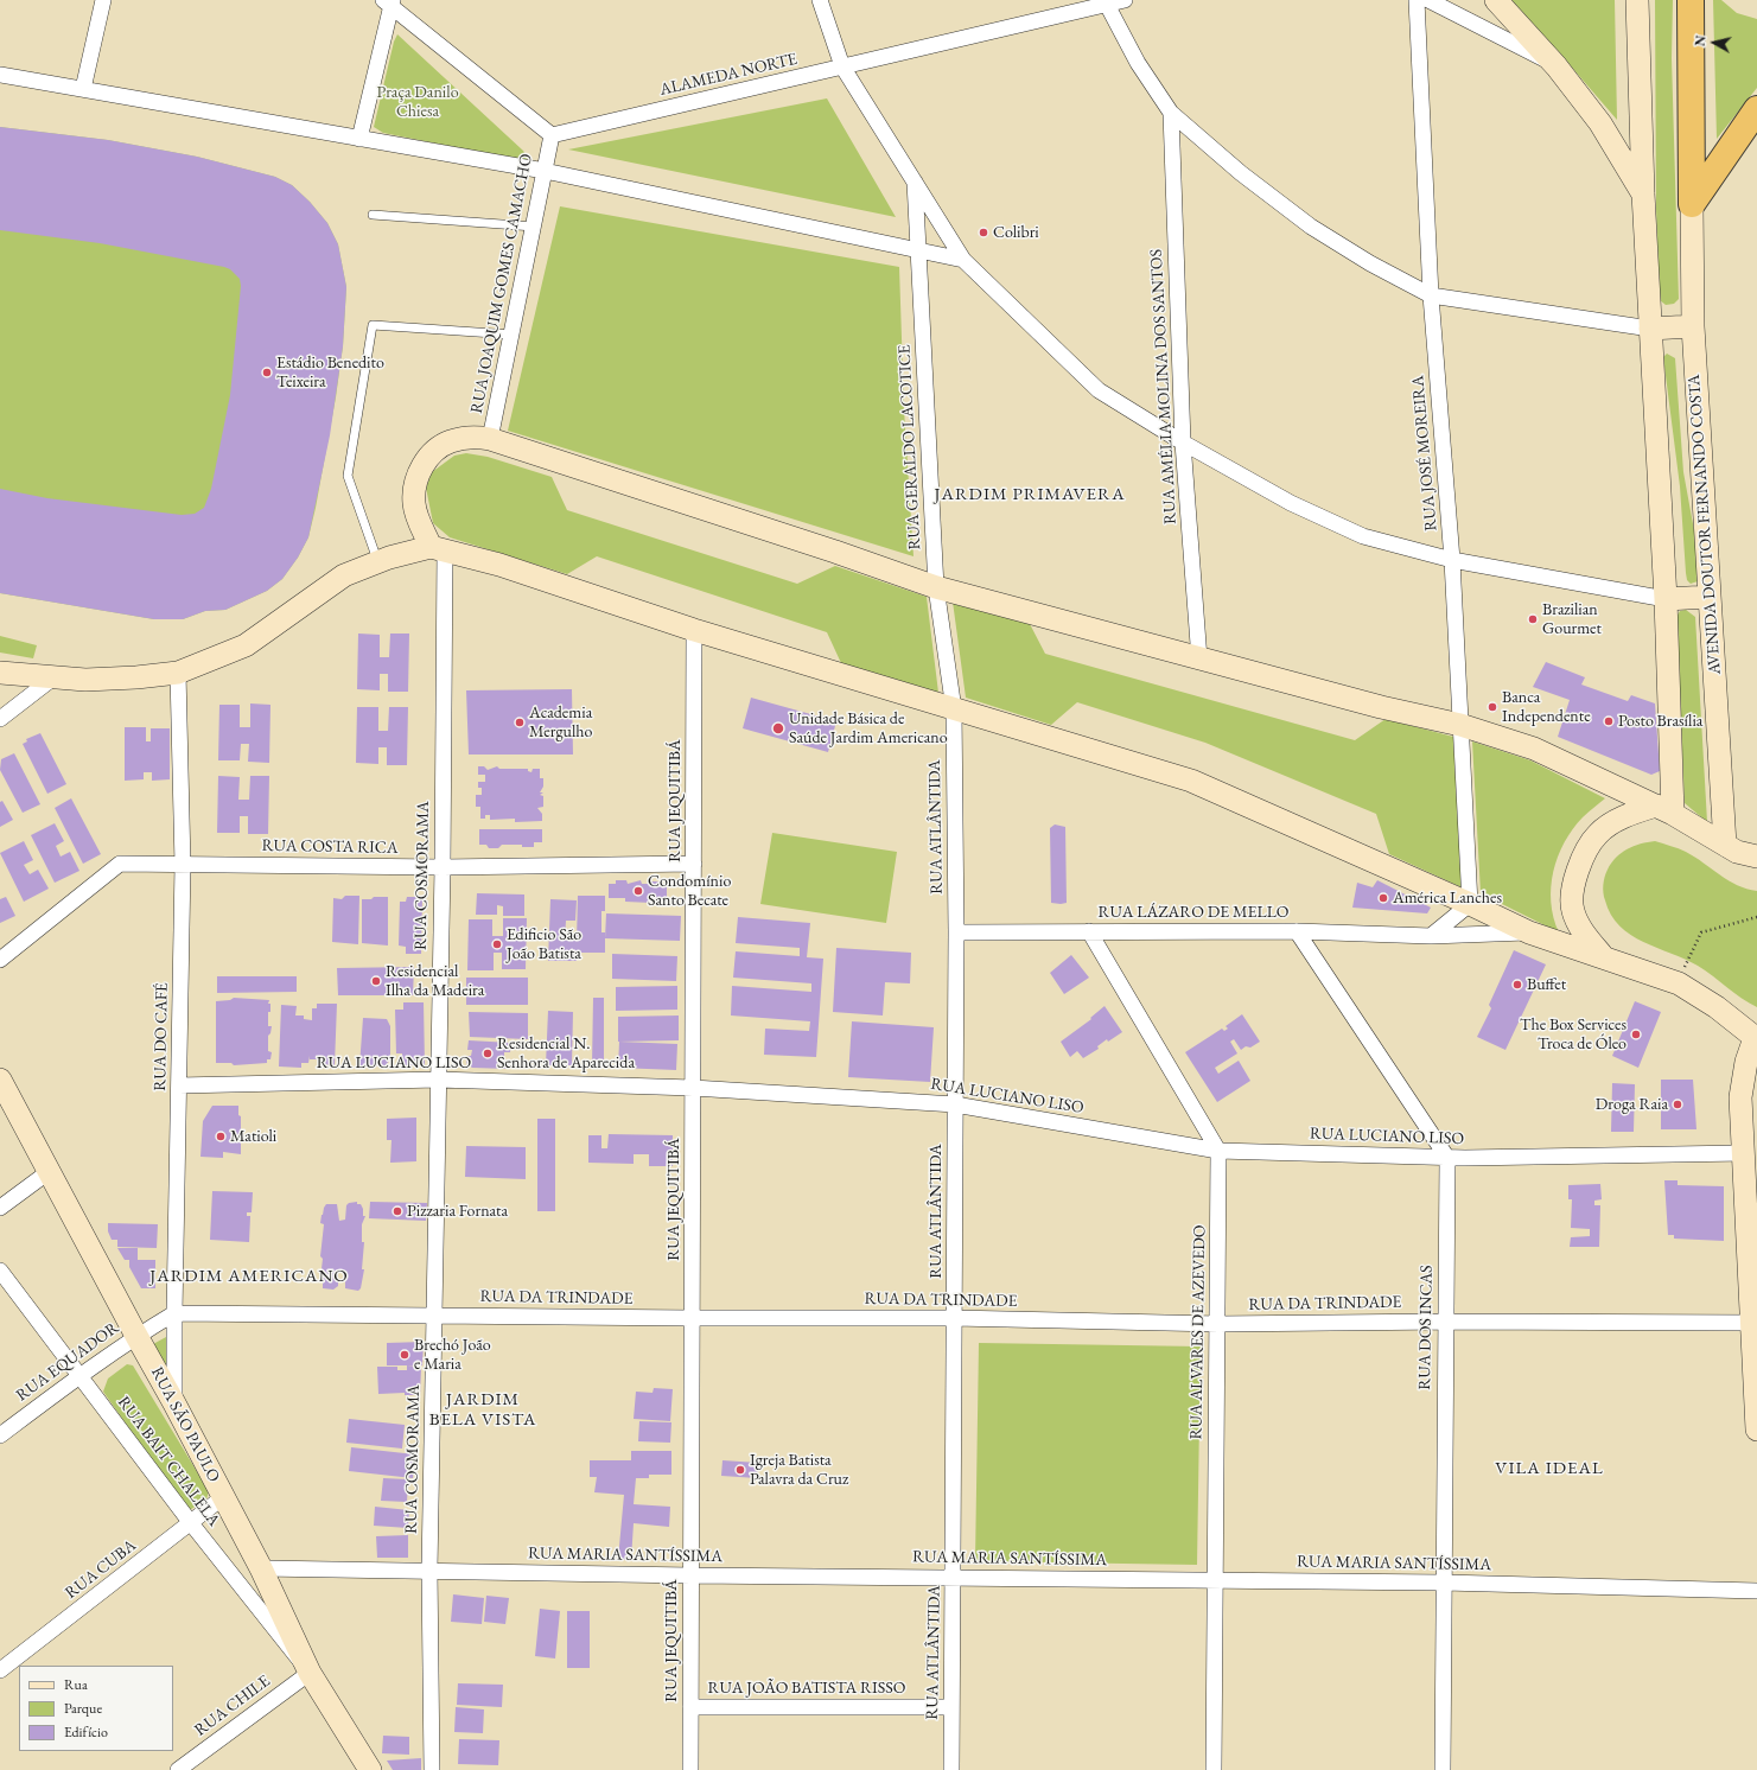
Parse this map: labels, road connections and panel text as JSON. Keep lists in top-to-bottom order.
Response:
{
  "streets": {
    "main road": ["AVENIDA DOUTOR FERNANDO COSTA", "RUA SÃO PAULO"],
    "street": [
      "ALAMEDA NORTE",
      "RUA JOAQUIM GOMES CAMACHO",
      "RUA AMÉLIA MOLINA DOS SANTOS",
      "RUA GERALDO LACOTICE",
      "RUA JOSÉ MOREIRA",
      "RUA JEQUITIBÁ",
      "RUA ATLÂNTIDA",
      "RUA COSTA RICA",
      "RUA COSMORAMA",
      "RUA LÁZARO DE MELLO",
      "RUA DO CAFÉ",
      "RUA LUCIANO LISO",
      "RUA DA TRINDADE",
      "RUA DOS INCAS",
      "RUA ALVARES DE AZEVEDO",
      "RUA EQUADOR",
      "RUA BAIT CHALELA",
      "RUA MARIA SANTÍSSIMA",
      "RUA CUBA",
      "RUA JOÃO BATISTA RISSO",
      "RUA CHILE"
    ]
  },
  "crossings": [
    ["ALAMEDA NORTE", "RUA JOAQUIM GOMES CAMACHO"],
    ["RUA GERALDO LACOTICE", "RUA ATLÂNTIDA"],
    ["RUA JEQUITIBÁ", "RUA COSTA RICA"],
    ["RUA JEQUITIBÁ", "RUA LUCIANO LISO"],
    ["RUA JEQUITIBÁ", "RUA DA TRINDADE"],
    ["RUA JEQUITIBÁ", "RUA MARIA SANTÍSSIMA"],
    ["RUA JEQUITIBÁ", "RUA JOÃO BATISTA RISSO"],
    ["RUA ATLÂNTIDA", "RUA LÁZARO DE MELLO"],
    ["RUA ATLÂNTIDA", "RUA LUCIANO LISO"],
    ["RUA ATLÂNTIDA", "RUA DA TRINDADE"],
    ["RUA ATLÂNTIDA", "RUA MARIA SANTÍSSIMA"],
    ["RUA ATLÂNTIDA", "RUA JOÃO BATISTA RISSO"],
    ["RUA COSTA RICA", "RUA COSMORAMA"],
    ["RUA COSTA RICA", "RUA DO CAFÉ"],
    ["RUA COSMORAMA", "RUA LUCIANO LISO"],
    ["RUA COSMORAMA", "RUA DA TRINDADE"],
    ["RUA COSMORAMA", "RUA MARIA SANTÍSSIMA"],
    ["RUA DO CAFÉ", "RUA LUCIANO LISO"],
    ["RUA DO CAFÉ", "RUA DA TRINDADE"],
    ["RUA DO CAFÉ", "RUA SÃO PAULO"],
    ["RUA LUCIANO LISO", "RUA DOS INCAS"],
    ["RUA LUCIANO LISO", "RUA ALVARES DE AZEVEDO"],
    ["RUA DA TRINDADE", "RUA DOS INCAS"],
    ["RUA DA TRINDADE", "RUA ALVARES DE AZEVEDO"],
    ["RUA DOS INCAS", "RUA MARIA SANTÍSSIMA"],
    ["RUA ALVARES DE AZEVEDO", "RUA MARIA SANTÍSSIMA"],
    ["RUA EQUADOR", "RUA SÃO PAULO"],
    ["RUA EQUADOR", "RUA BAIT CHALELA"],
    ["RUA SÃO PAULO", "RUA BAIT CHALELA"],
    ["RUA SÃO PAULO", "RUA MARIA SANTÍSSIMA"],
    ["RUA SÃO PAULO", "RUA CUBA"],
    ["RUA SÃO PAULO", "RUA CHILE"],
    ["RUA BAIT CHALELA", "RUA CUBA"],
    ["RUA BAIT CHALELA", "RUA CHILE"]
  ],
  "districts": [
    "JARDIM PRIMAVERA",
    "JARDIM AMERICANO",
    "JARDIM BELA VISTA",
    "VILA IDEAL"
  ],
  "parks": ["Praça Danilo Chiesa"],
  "places": [
    "Colibri",
    "Estádio Benedito Teixeira",
    "Brazilian Gourmet",
    "Banca Independente",
    "Posto Brasília",
    "Academia Mergulho",
    "Unidade Básica de Saúde Jardim Americano",
    "Condomínio Santo Becate",
    "América Lanches",
    "Edificio São João Batista",
    "Residencial Ilha da Madeira",
    "Buffet",
    "The Box Services Troca de Óleo",
    "Residencial N. Senhora de Aparecida",
    "Droga Raia",
    "Matioli",
    "Pizzaria Fornata",
    "Brechó João e Maria",
    "Igreja Batista Palavra da Cruz"
  ],
  "legend": ["Rua", "Parque", "Edifício"],
  "north": "left"
}
